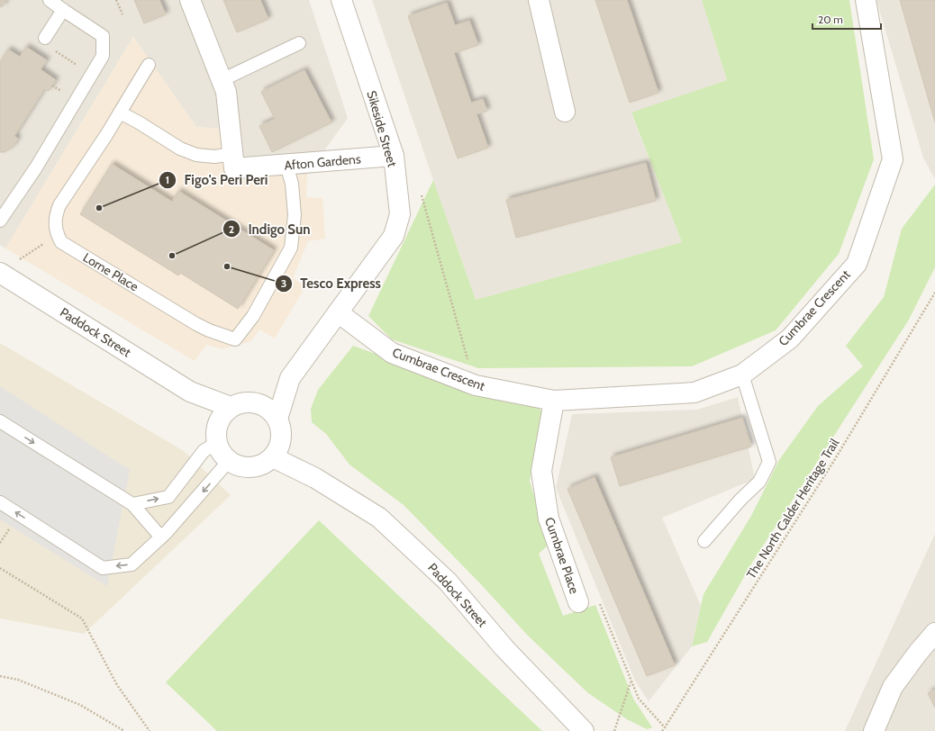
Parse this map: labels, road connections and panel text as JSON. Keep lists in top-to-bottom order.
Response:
{
  "streets": {
    "street": [
      "Sikeside Street",
      "Afton Gardens",
      "Cumbrae Crescent",
      "Paddock Street",
      "Cumbrae Place"
    ],
    "lane": ["Lorne Place"],
    "path": ["The North Calder Heritage Trail"]
  },
  "crossings": [
    ["Sikeside Street", "Afton Gardens"],
    ["Sikeside Street", "Cumbrae Crescent"],
    ["Sikeside Street", "Paddock Street"],
    ["Afton Gardens", "Lorne Place"],
    ["Cumbrae Crescent", "Cumbrae Place"]
  ],
  "places": ["Figo's Peri Peri", "Indigo Sun", "Tesco Express"],
  "scale_bar": "20 m"
}
